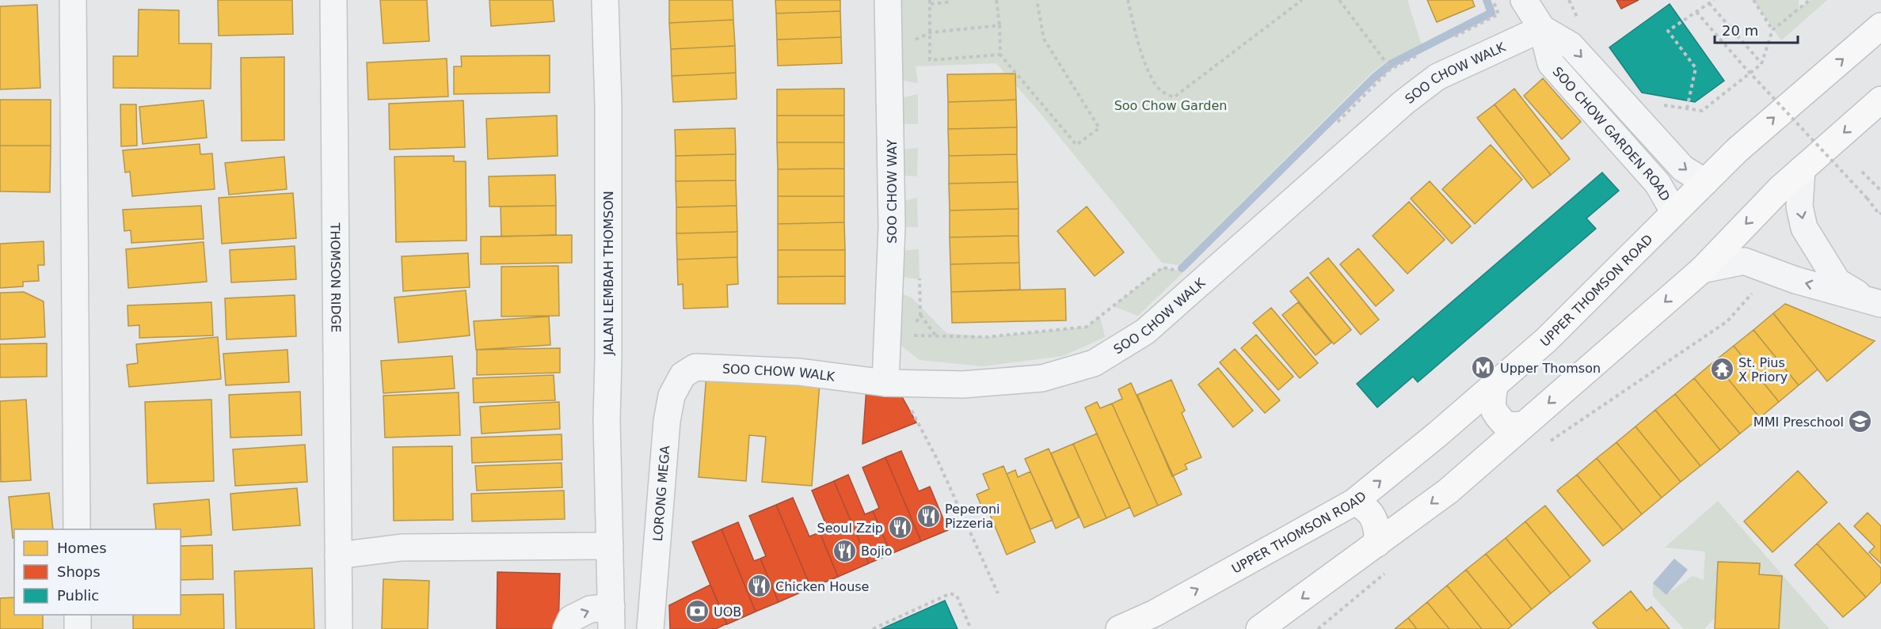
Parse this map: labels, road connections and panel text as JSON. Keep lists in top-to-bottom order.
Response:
{
  "streets": {
    "main road": ["UPPER THOMSON ROAD"],
    "street": [
      "SOO CHOW WALK",
      "SOO CHOW GARDEN ROAD",
      "SOO CHOW WAY",
      "JALAN LEMBAH THOMSON",
      "THOMSON RIDGE",
      "LORONG MEGA"
    ]
  },
  "crossings": [
    ["SOO CHOW WALK", "SOO CHOW GARDEN ROAD"],
    ["SOO CHOW WALK", "SOO CHOW WAY"],
    ["SOO CHOW WALK", "LORONG MEGA"],
    ["SOO CHOW GARDEN ROAD", "UPPER THOMSON ROAD"]
  ],
  "parks": ["Soo Chow Garden"],
  "places": {
    "metro station": ["Upper Thomson"],
    "temple": ["St. Pius X Priory"],
    "school or university": ["MMI Preschool"],
    "restaurant": [
      "Peperoni Pizzeria",
      "Seoul Zzip",
      "Bojio",
      "Chicken House"
    ],
    "bank": ["UOB"]
  },
  "legend": ["Homes", "Shops", "Public"],
  "scale_bar": "20 m"
}
